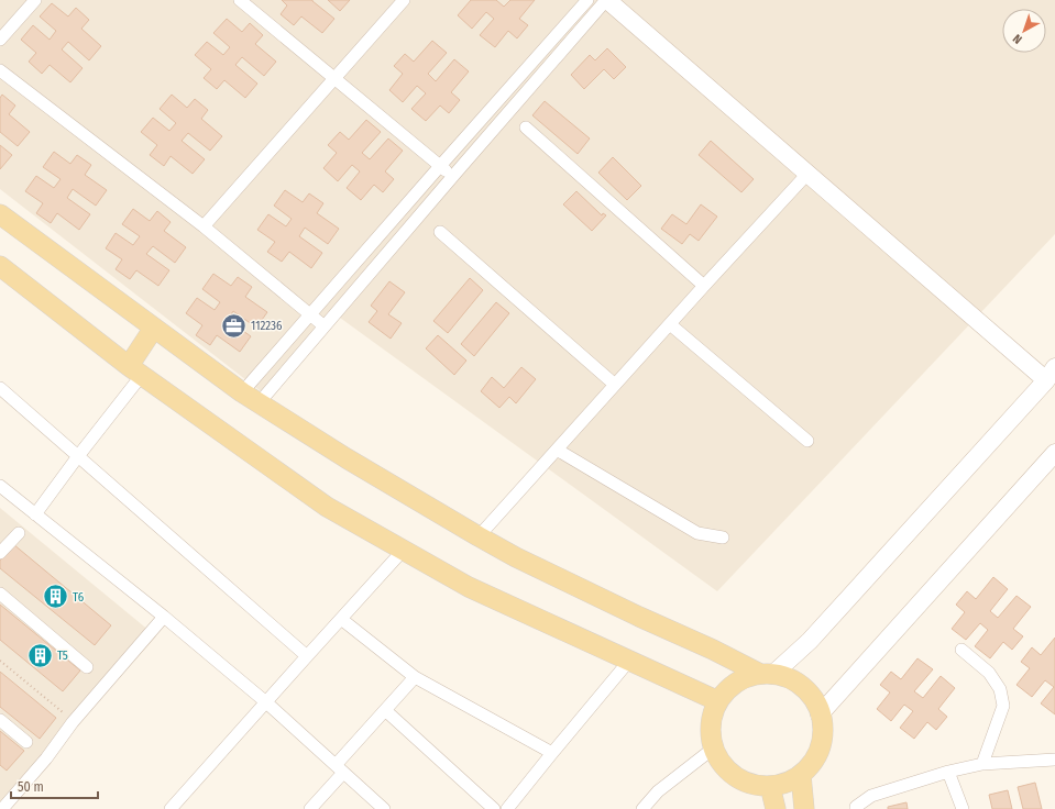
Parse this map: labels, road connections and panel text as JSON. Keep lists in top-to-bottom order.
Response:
{
  "places": {
    "office": ["112236"],
    "building": ["T6", "T5"]
  },
  "scale_bar": "50 m",
  "north": "bottom left"
}
